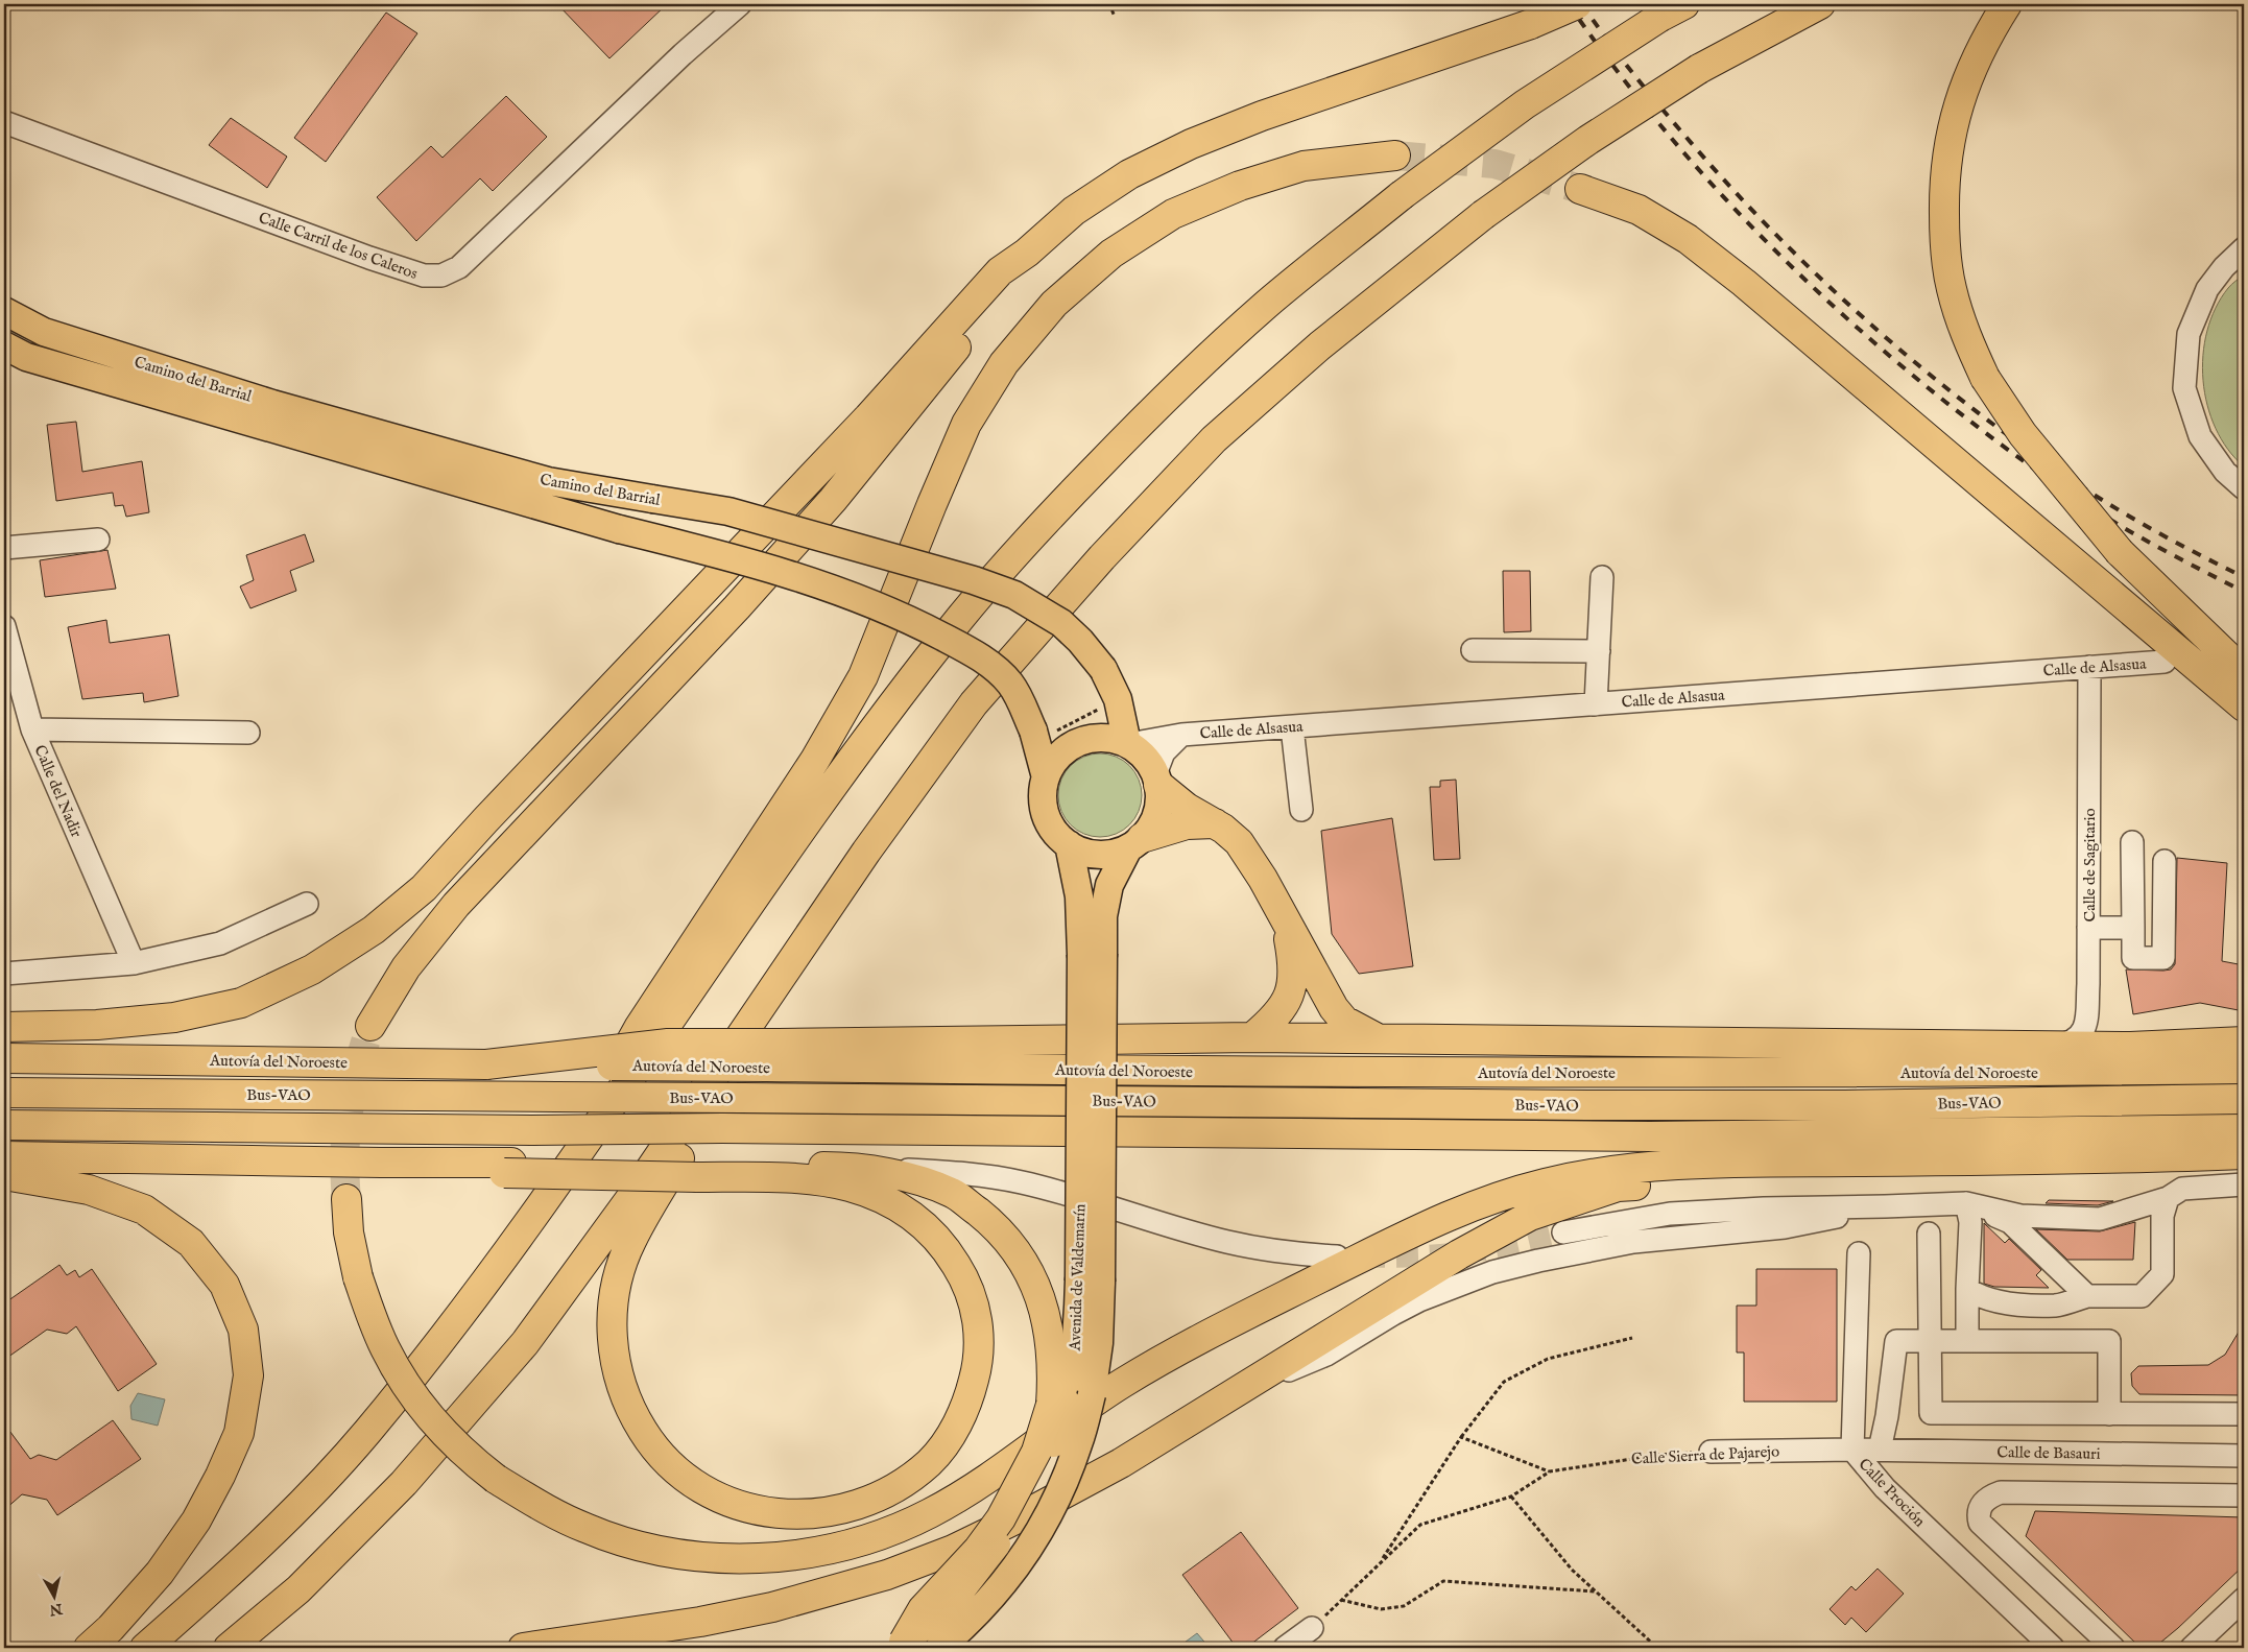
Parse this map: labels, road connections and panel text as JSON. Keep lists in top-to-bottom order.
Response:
{
  "streets": {
    "highway": ["Autovía del Noroeste", "Bus-VAO"],
    "main road": ["Camino del Barrial", "Avenida de Valdemarín"],
    "street": [
      "Calle Carril de los Caleros",
      "Calle de Alsasua",
      "Calle del Nadir",
      "Calle de Sagitario",
      "Calle de Basauri",
      "Calle Sierra de Pajarejo",
      "Calle Proción"
    ]
  },
  "crossings": [
    ["Camino del Barrial", "Calle de Alsasua"],
    ["Camino del Barrial", "Avenida de Valdemarín"],
    ["Calle de Alsasua", "Calle de Sagitario"],
    ["Calle de Alsasua", "Avenida de Valdemarín"],
    ["Calle de Basauri", "Calle Sierra de Pajarejo"],
    ["Calle de Basauri", "Calle Proción"],
    ["Calle Sierra de Pajarejo", "Calle Proción"]
  ],
  "north": "bottom"
}
